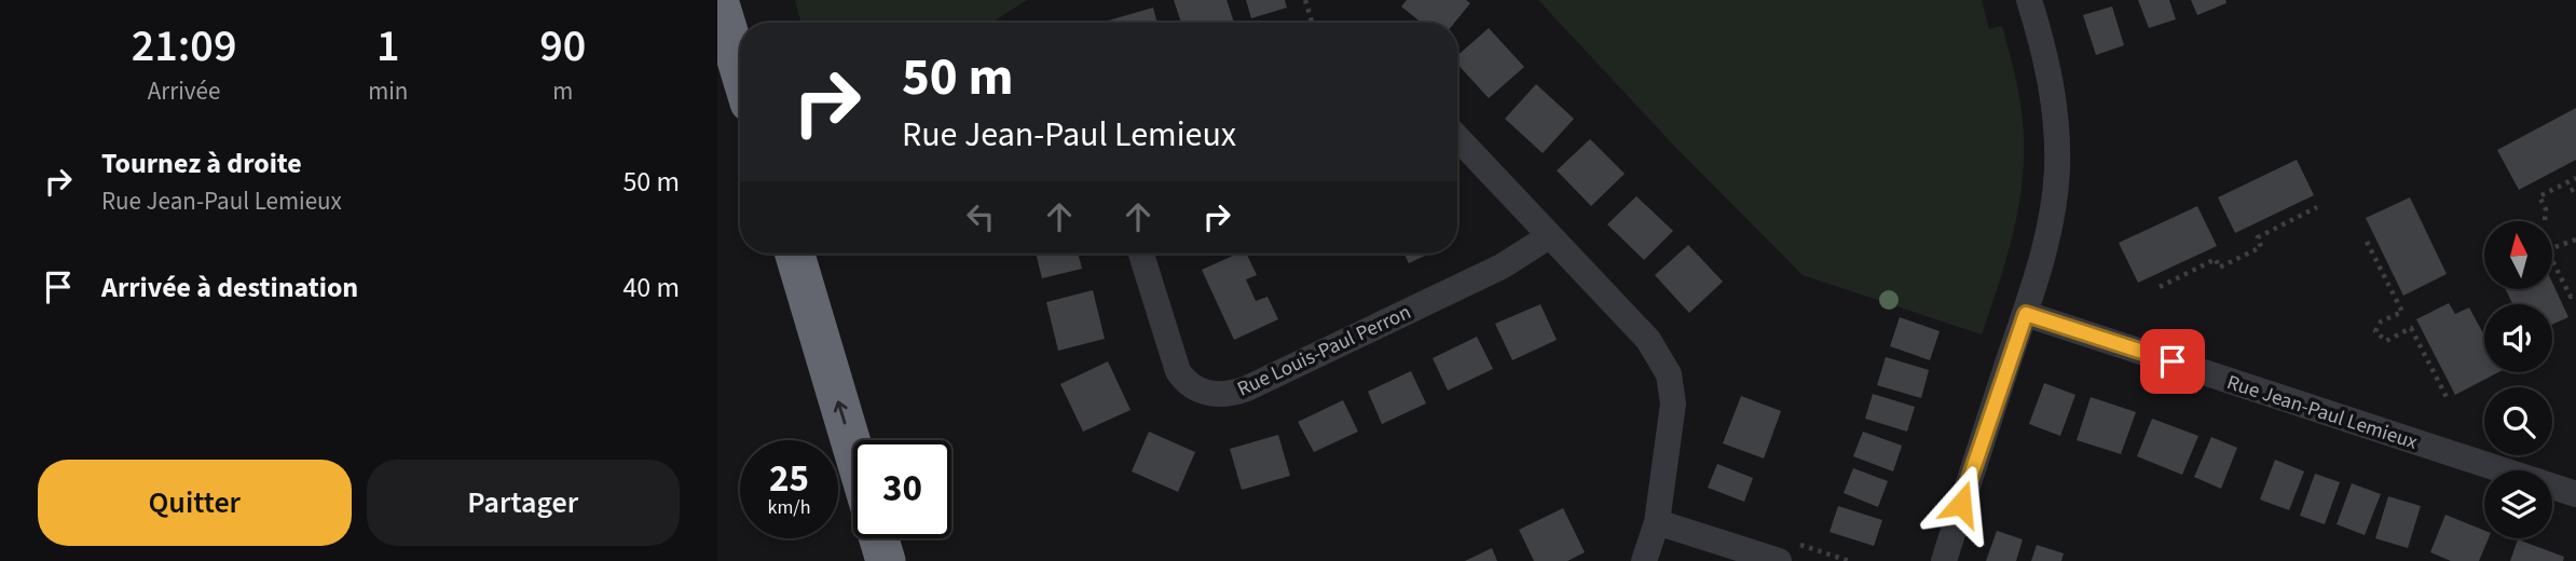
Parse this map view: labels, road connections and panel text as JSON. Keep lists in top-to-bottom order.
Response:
{
  "streets": {
    "street": ["Rue Louis-Paul Perron", "Rue Jean-Paul Lemieux"]
  },
  "north": "top",
  "page": {
    "eta": [
      "21:09",
      "Arrivée",
      "1",
      "min",
      "90",
      "m"
    ],
    "turn": ["50 m", "Rue Jean-Paul Lemieux"],
    "list": [
      {
        "name": "Tournez à droite",
        "note": "Rue Jean-Paul Lemieux",
        "value": "50 m"
      },
      {
        "name": "Arrivée à destination",
        "value": "40 m"
      }
    ],
    "speed": "25 km/h",
    "limit": "30",
    "buttons": ["Quitter", "Partager"]
  }
}
